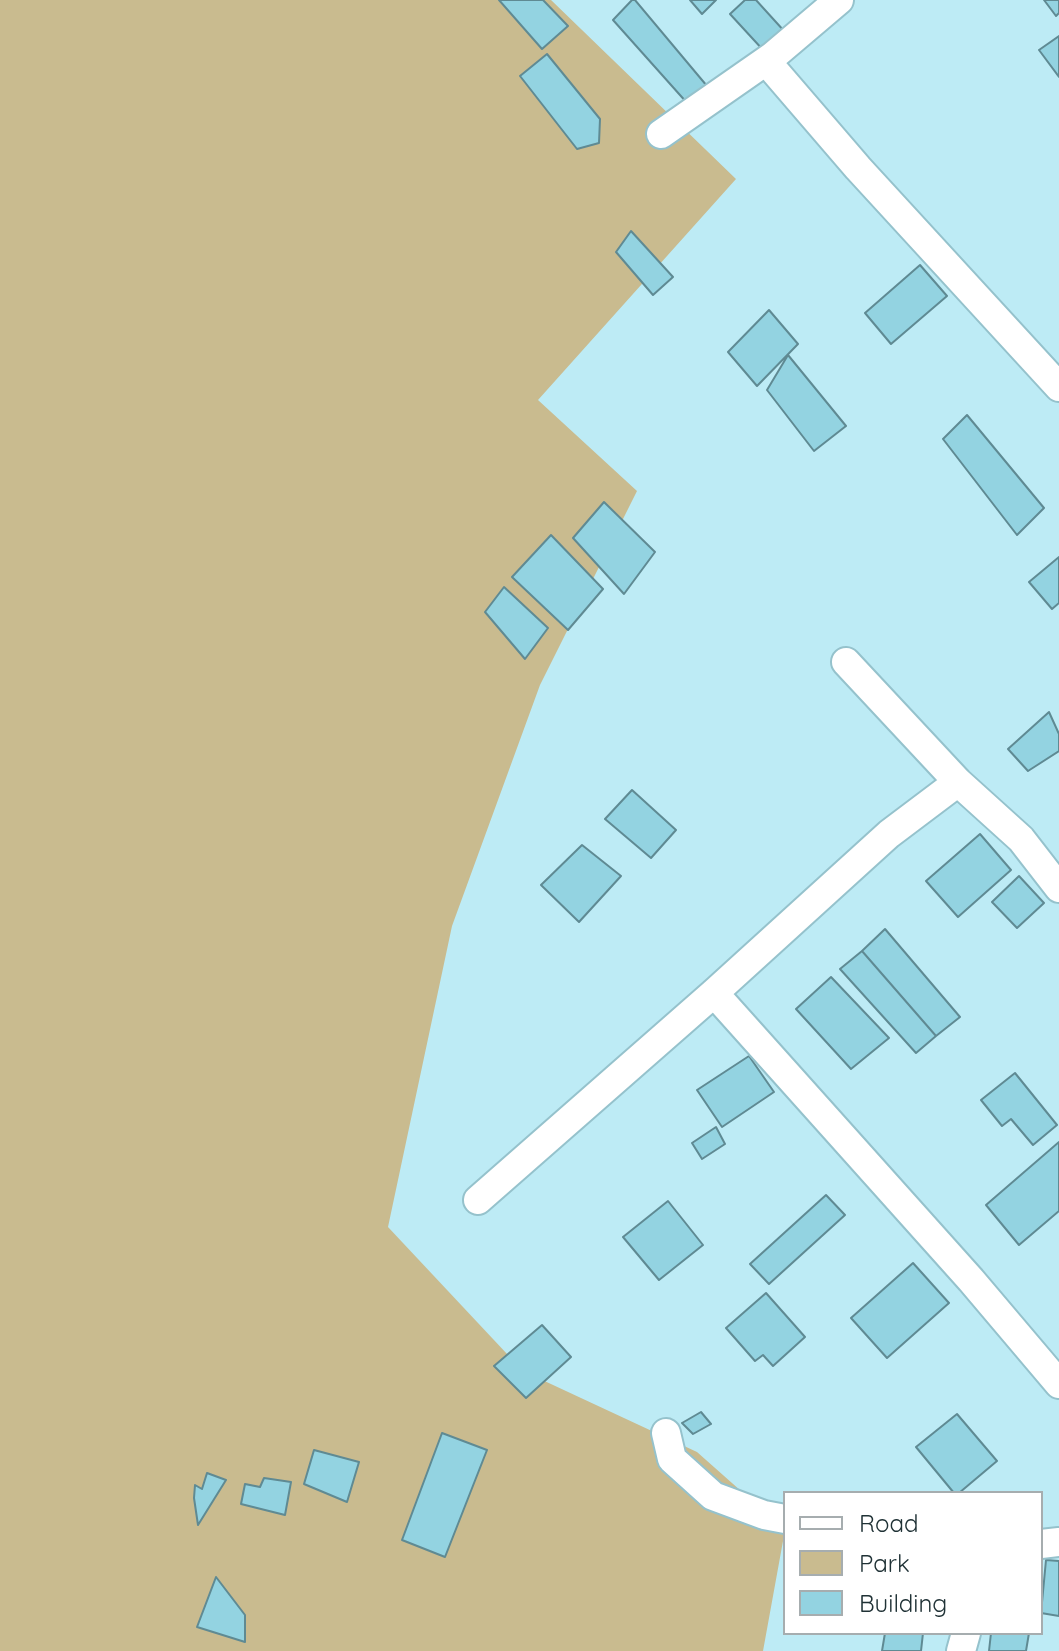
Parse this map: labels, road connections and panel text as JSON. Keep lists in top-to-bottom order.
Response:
{
  "legend": ["Road", "Park", "Building"]
}
